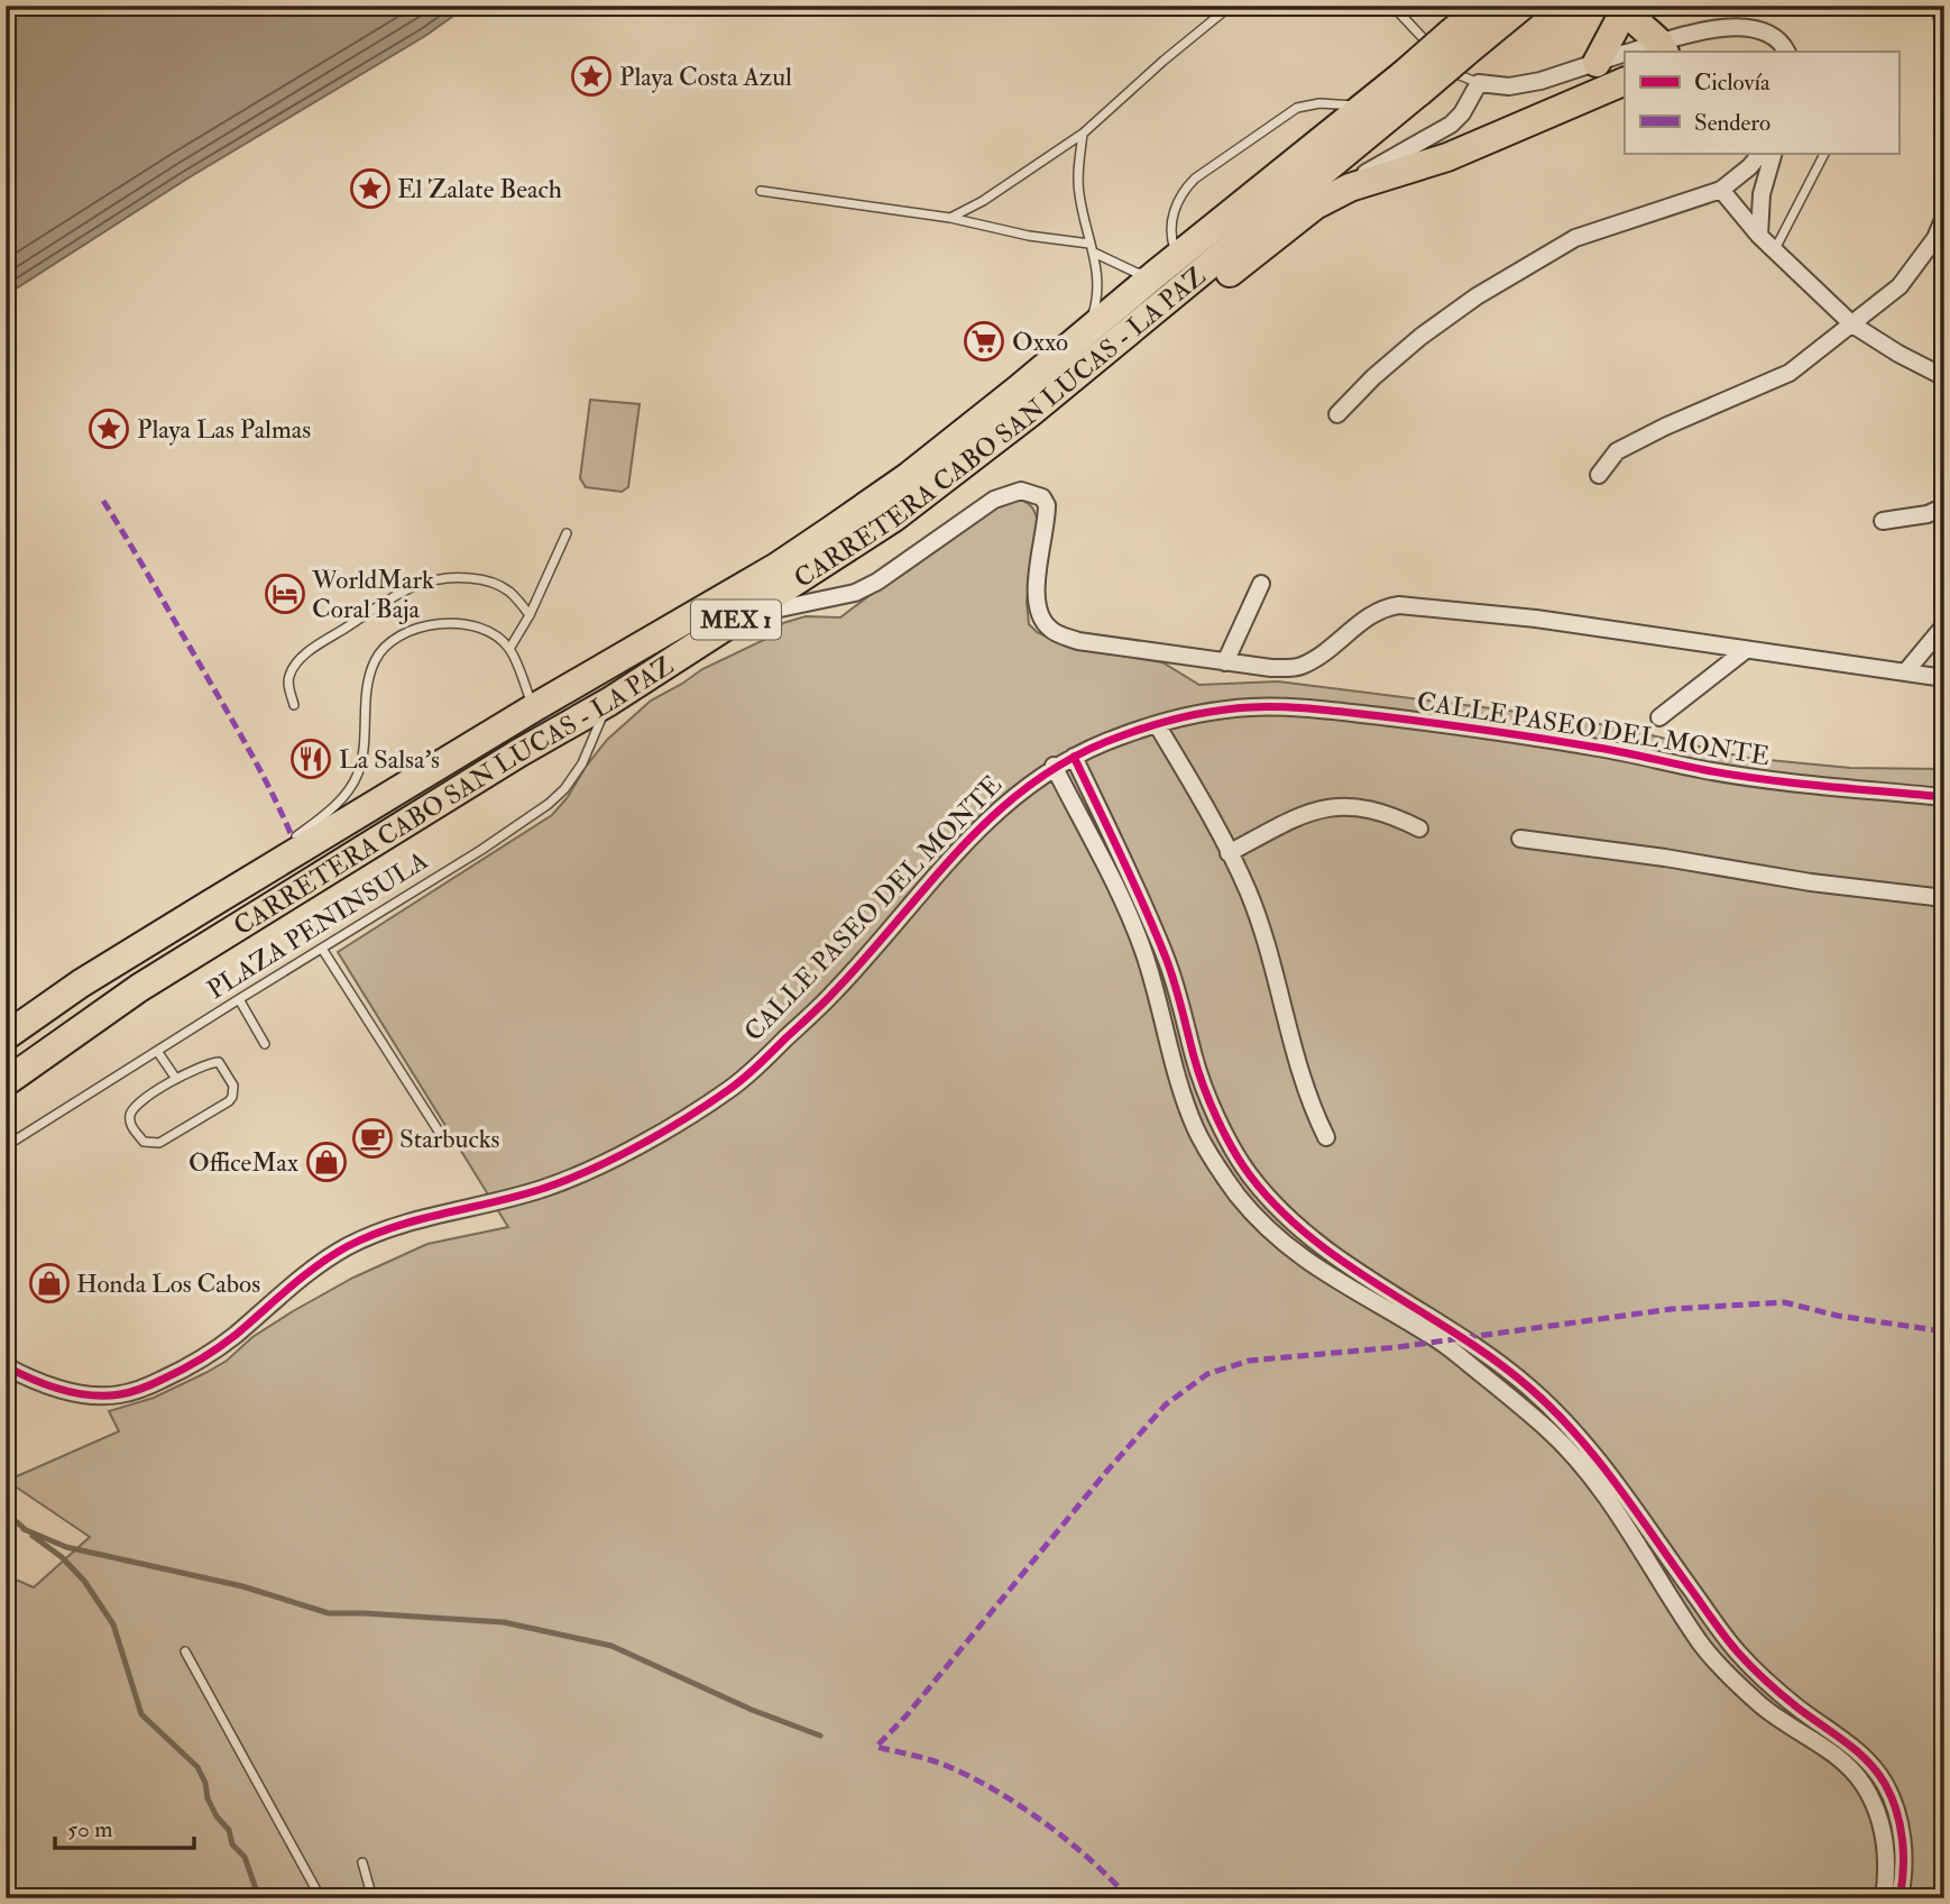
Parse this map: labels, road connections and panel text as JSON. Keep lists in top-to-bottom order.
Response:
{
  "streets": {
    "highway": ["CARRETERA CABO SAN LUCAS - LA PAZ", "MEX 1"],
    "street": ["CALLE PASEO DEL MONTE"],
    "lane": ["PLAZA PENINSULA"]
  },
  "crossings": [
    ["CARRETERA CABO SAN LUCAS - LA PAZ", "PLAZA PENINSULA"]
  ],
  "places": {
    "place": ["Playa Costa Azul", "El Zalate Beach", "Playa Las Palmas"],
    "supermarket": ["Oxxo"],
    "hotel": ["WorldMark Coral Baja"],
    "restaurant": ["La Salsa's"],
    "cafe": ["Starbucks"],
    "shop": ["OfficeMax", "Honda Los Cabos"]
  },
  "legend": ["Ciclovía", "Sendero"],
  "scale_bar": "50 m"
}
